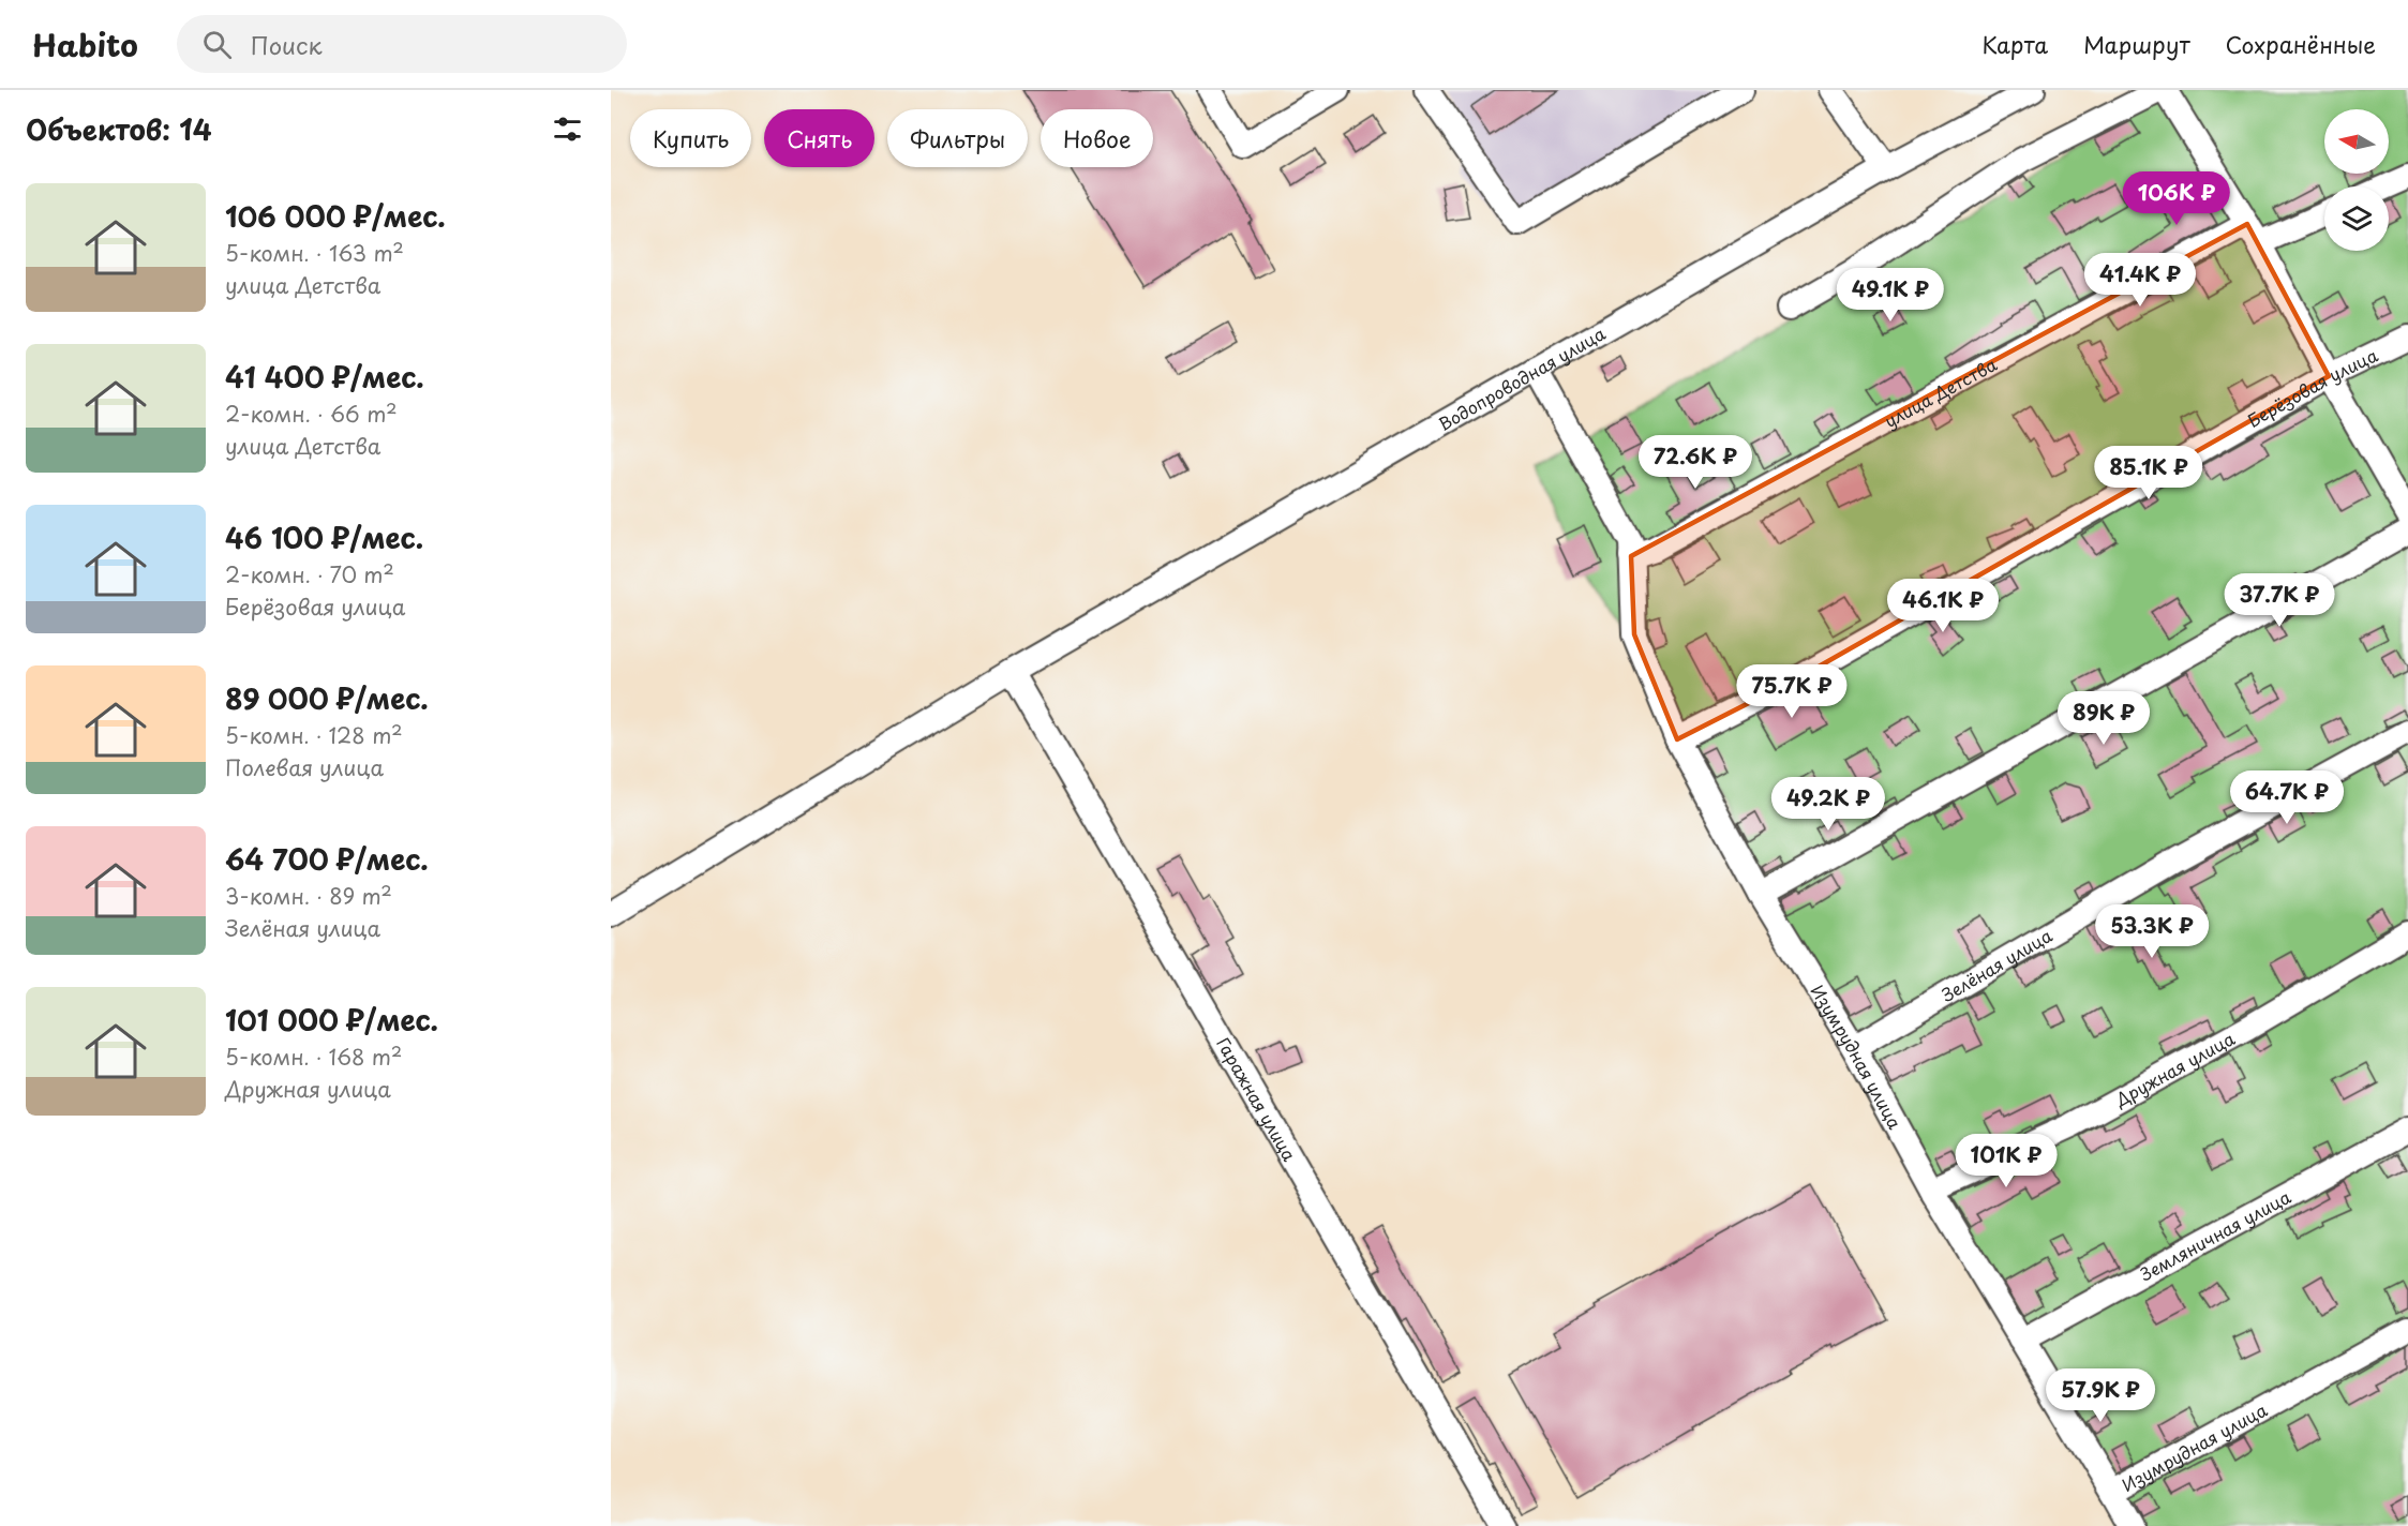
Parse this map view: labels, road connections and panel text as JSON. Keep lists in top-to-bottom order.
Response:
{
  "streets": {
    "street": [
      "Водопроводная улица",
      "Берёзовая улица",
      "улица Детства",
      "Зелёная улица",
      "Изумрудная улица",
      "Дружная улица",
      "Гаражная улица",
      "Земляничная улица"
    ]
  },
  "crossings": [
    ["Водопроводная улица", "Изумрудная улица"],
    ["Водопроводная улица", "Гаражная улица"],
    ["Берёзовая улица", "Изумрудная улица"],
    ["улица Детства", "Изумрудная улица"],
    ["Зелёная улица", "Изумрудная улица"],
    ["Изумрудная улица", "Дружная улица"],
    ["Изумрудная улица", "Земляничная улица"]
  ],
  "north": "left",
  "page": {
    "header": "Habito",
    "search": "Поиск",
    "nav": ["Карта", "Маршрут", "Сохранённые"],
    "heading": "Объектов: 14",
    "chip": [
      "Купить",
      "Снять",
      "Фильтры",
      "Новое"
    ],
    "list": [
      {
        "name": "106 000 ₽/мес.",
        "note": "5-комн. · 163 m² · улица Детства"
      },
      {
        "name": "41 400 ₽/мес.",
        "note": "2-комн. · 66 m² · улица Детства"
      },
      {
        "name": "46 100 ₽/мес.",
        "note": "2-комн. · 70 m² · Берёзовая улица"
      },
      {
        "name": "89 000 ₽/мес.",
        "note": "5-комн. · 128 m² · Полевая улица"
      },
      {
        "name": "64 700 ₽/мес.",
        "note": "3-комн. · 89 m² · Зелёная улица"
      },
      {
        "name": "101 000 ₽/мес.",
        "note": "5-комн. · 168 m² · Дружная улица"
      }
    ],
    "price": [
      "106K ₽",
      "41.4K ₽",
      "49.1K ₽",
      "72.6K ₽",
      "85.1K ₽",
      "37.7K ₽",
      "46.1K ₽",
      "75.7K ₽",
      "89K ₽",
      "64.7K ₽",
      "49.2K ₽",
      "53.3K ₽",
      "101K ₽",
      "57.9K ₽"
    ]
  }
}
